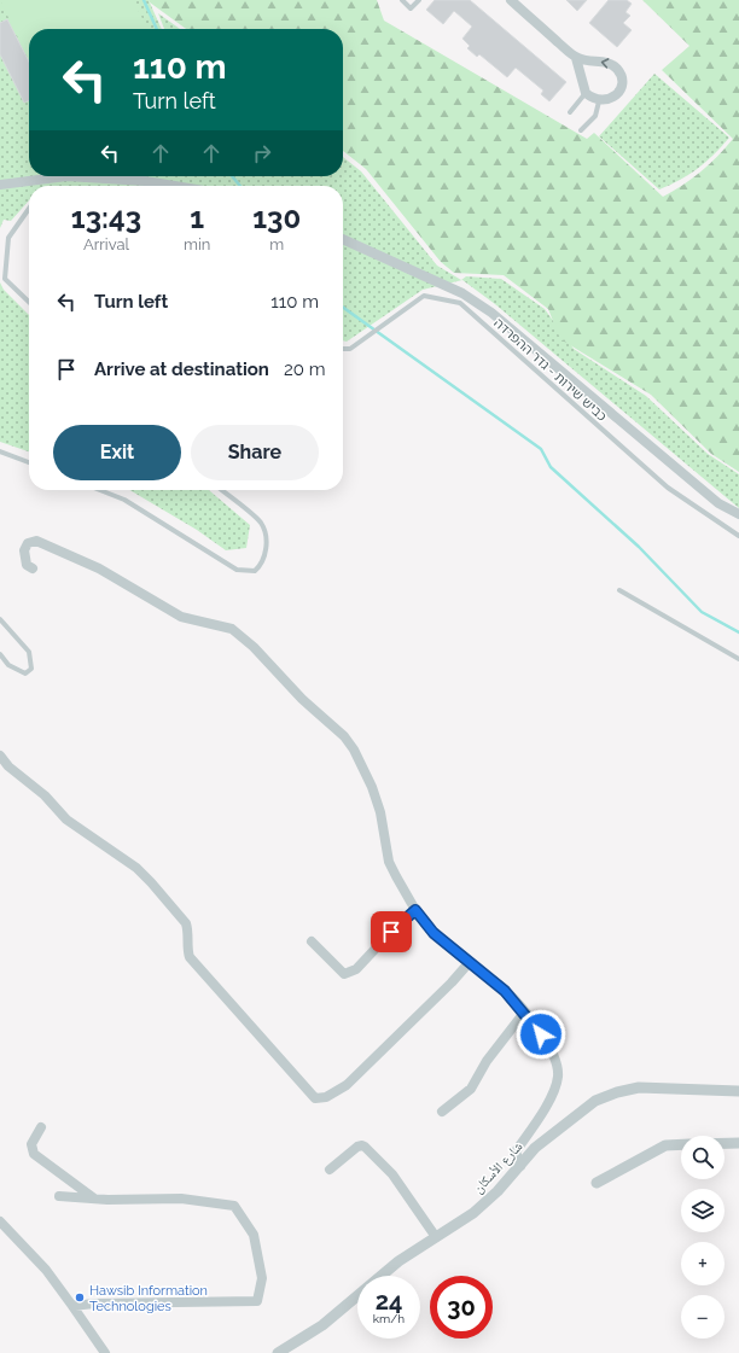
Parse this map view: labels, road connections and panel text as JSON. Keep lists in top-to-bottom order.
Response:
{
  "streets": {
    "street": ["شارع الأسكان"],
    "lane": ["כביש שירות - גדר ההפרדה"]
  },
  "places": ["Hawsib Information Technologies"],
  "page": {
    "turn": ["110 m", "Turn left"],
    "eta": [
      "13:43",
      "Arrival",
      "1",
      "min",
      "130",
      "m"
    ],
    "list": [
      {
        "name": "Turn left",
        "value": "110 m"
      },
      {
        "name": "Arrive at destination",
        "value": "20 m"
      }
    ],
    "buttons": ["Exit", "Share"],
    "map_buttons": ["+", "−"],
    "speed": "24 km/h",
    "limit": "30"
  }
}
